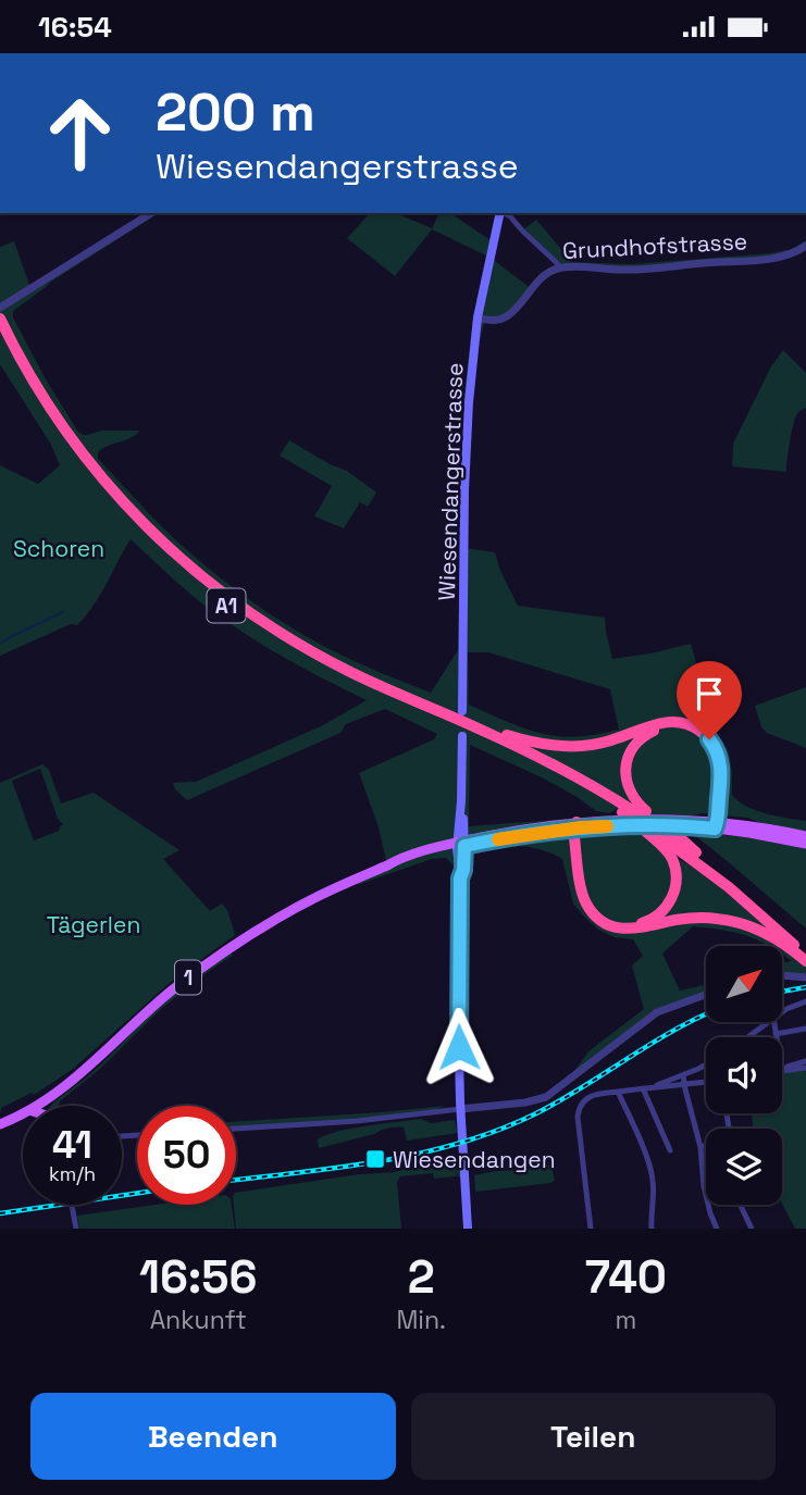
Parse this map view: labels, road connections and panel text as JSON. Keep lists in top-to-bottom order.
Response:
{
  "streets": {
    "highway": ["A1"],
    "main road": ["Wiesendangerstrasse", "1"],
    "street": ["Grundhofstrasse"]
  },
  "crossings": [
    ["Grundhofstrasse", "Wiesendangerstrasse"]
  ],
  "parks": ["Schoren", "Tägerlen"],
  "places": {
    "transit": ["Wiesendangen"]
  },
  "north": "top right",
  "page": {
    "status": "16:54",
    "turn": ["200 m", "Wiesendangerstrasse"],
    "speed": "41 km/h",
    "limit": "50",
    "eta": [
      "16:56",
      "Ankunft",
      "2",
      "Min.",
      "740",
      "m"
    ],
    "buttons": ["Beenden", "Teilen"]
  }
}
